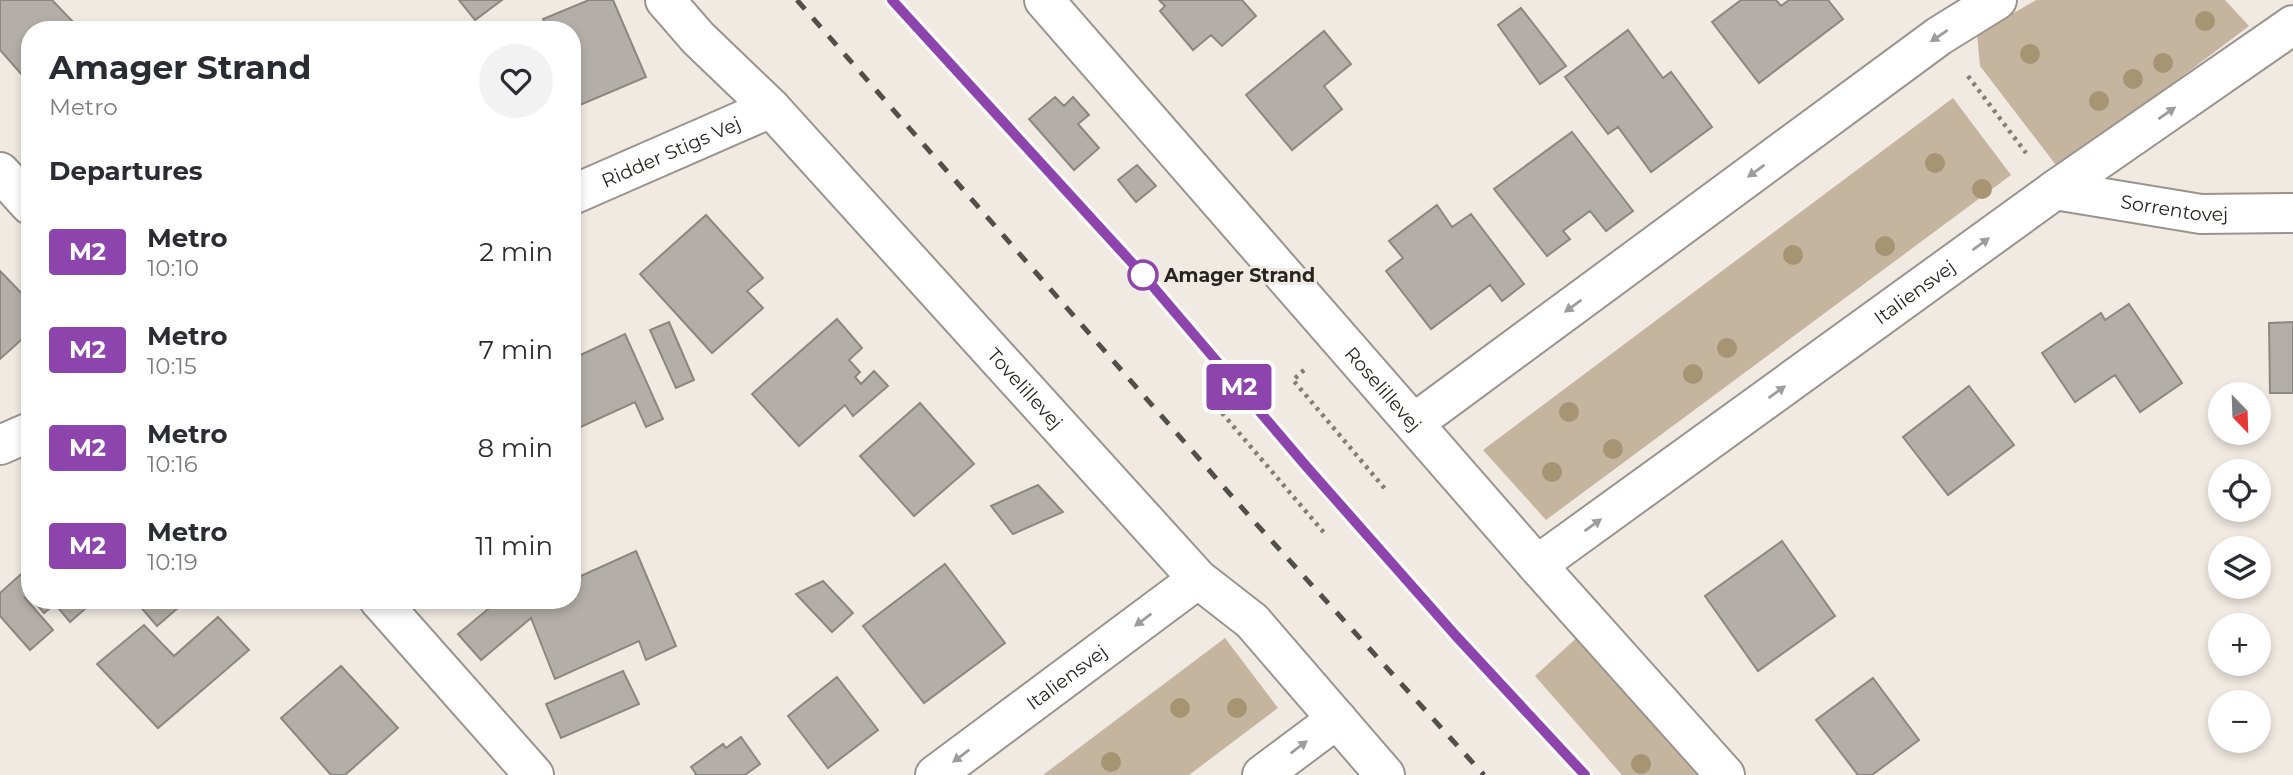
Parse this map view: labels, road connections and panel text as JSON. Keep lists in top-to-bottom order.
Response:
{
  "streets": {
    "street": [
      "Ridder Stigs Vej",
      "Sorrentovej",
      "Italiensvej",
      "Roselillevej",
      "Tovelillevej"
    ]
  },
  "crossings": [
    ["Ridder Stigs Vej", "Tovelillevej"],
    ["Sorrentovej", "Italiensvej"],
    ["Italiensvej", "Roselillevej"],
    ["Italiensvej", "Tovelillevej"]
  ],
  "places": ["Amager Strand"],
  "lines": ["metro line M2"],
  "north": "bottom right",
  "page": {
    "on_map": "M2",
    "heading": [
      ["Amager Strand", "Metro"],
      "Departures"
    ],
    "list": [
      {
        "mark": "M2",
        "name": "Metro",
        "note": "10:10",
        "value": "2 min"
      },
      {
        "mark": "M2",
        "name": "Metro",
        "note": "10:15",
        "value": "7 min"
      },
      {
        "mark": "M2",
        "name": "Metro",
        "note": "10:16",
        "value": "8 min"
      },
      {
        "mark": "M2",
        "name": "Metro",
        "note": "10:19",
        "value": "11 min"
      }
    ],
    "map_buttons": ["+", "−"]
  }
}
